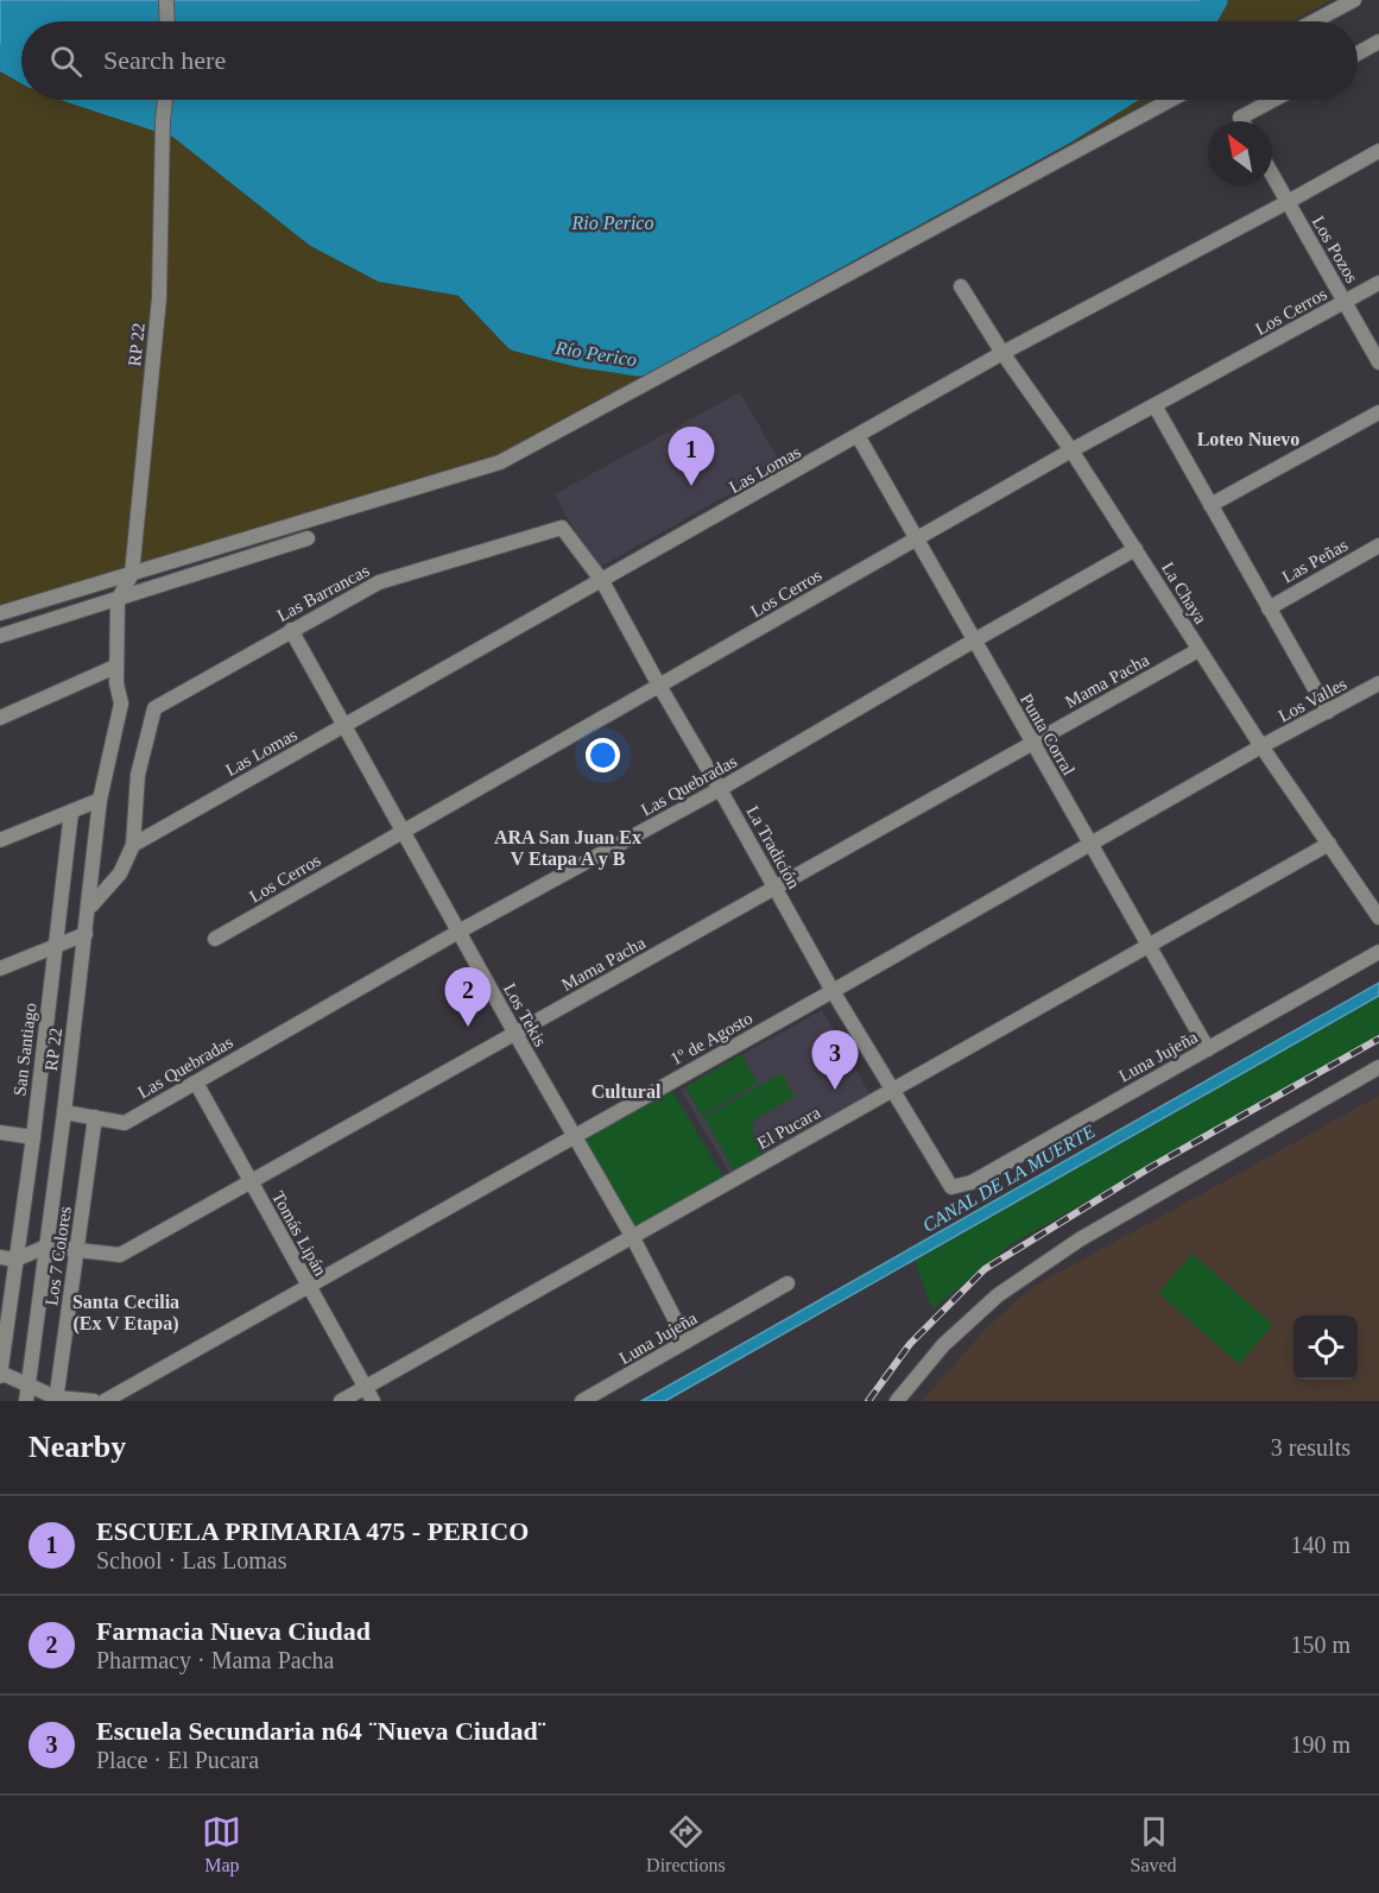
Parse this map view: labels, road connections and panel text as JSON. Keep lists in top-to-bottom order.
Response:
{
  "streets": {
    "street": [
      "Los Pozos",
      "Los Cerros",
      "RP 22",
      "Las Lomas",
      "Las Peñas",
      "Las Barrancas",
      "La Chaya",
      "Mama Pacha",
      "Los Valles",
      "Punta Corral",
      "Las Quebradas",
      "La Tradición",
      "Los Tekis",
      "1º de Agosto",
      "San Santiago",
      "Luna Jujeña",
      "El Pucara",
      "Tomás Lipán",
      "Los 7 Colores"
    ]
  },
  "crossings": [
    ["Los Pozos", "Los Cerros"],
    ["Los Pozos", "Las Lomas"],
    ["Los Cerros", "La Chaya"],
    ["Los Cerros", "Punta Corral"],
    ["Los Cerros", "La Tradición"],
    ["Los Cerros", "Los Tekis"],
    ["RP 22", "Mama Pacha"],
    ["RP 22", "Las Quebradas"],
    ["Las Lomas", "Las Barrancas"],
    ["Las Lomas", "La Chaya"],
    ["Las Lomas", "Punta Corral"],
    ["Las Lomas", "La Tradición"],
    ["Las Lomas", "Los Tekis"],
    ["Las Barrancas", "La Tradición"],
    ["Las Barrancas", "Los Tekis"],
    ["La Chaya", "Mama Pacha"],
    ["La Chaya", "Los Valles"],
    ["La Chaya", "Las Quebradas"],
    ["La Chaya", "1º de Agosto"],
    ["La Chaya", "El Pucara"],
    ["Mama Pacha", "Punta Corral"],
    ["Mama Pacha", "La Tradición"],
    ["Mama Pacha", "Los Tekis"],
    ["Mama Pacha", "San Santiago"],
    ["Mama Pacha", "Tomás Lipán"],
    ["Mama Pacha", "Los 7 Colores"],
    ["Los Valles", "1º de Agosto"],
    ["Punta Corral", "Las Quebradas"],
    ["Punta Corral", "1º de Agosto"],
    ["Punta Corral", "Luna Jujeña"],
    ["Punta Corral", "El Pucara"],
    ["Las Quebradas", "La Tradición"],
    ["Las Quebradas", "Los Tekis"],
    ["Las Quebradas", "Tomás Lipán"],
    ["Las Quebradas", "Los 7 Colores"],
    ["La Tradición", "1º de Agosto"],
    ["La Tradición", "Luna Jujeña"],
    ["La Tradición", "El Pucara"],
    ["Los Tekis", "1º de Agosto"],
    ["Los Tekis", "Luna Jujeña"],
    ["Los Tekis", "El Pucara"],
    ["1º de Agosto", "Tomás Lipán"],
    ["El Pucara", "Tomás Lipán"]
  ],
  "districts": [
    "Loteo Nuevo",
    "ARA San Juan Ex V Etapa A y B",
    "Cultural",
    "Santa Cecilia (Ex V Etapa)"
  ],
  "water": ["Rio Perico", "Río Perico", "CANAL DE LA MUERTE"],
  "north": "top left",
  "page": {
    "search": "Search here",
    "pins": ["1", "2", "3"],
    "heading": ["Nearby", "3 results"],
    "list": [
      {
        "mark": "1",
        "name": "ESCUELA PRIMARIA 475 - PERICO",
        "note": "School · Las Lomas",
        "value": "140 m"
      },
      {
        "mark": "2",
        "name": "Farmacia Nueva Ciudad",
        "note": "Pharmacy · Mama Pacha",
        "value": "150 m"
      },
      {
        "mark": "3",
        "name": "Escuela Secundaria n64 ¨Nueva Ciudad¨",
        "note": "Place · El Pucara",
        "value": "190 m"
      }
    ],
    "nav": ["Map", "Directions", "Saved"]
  }
}
